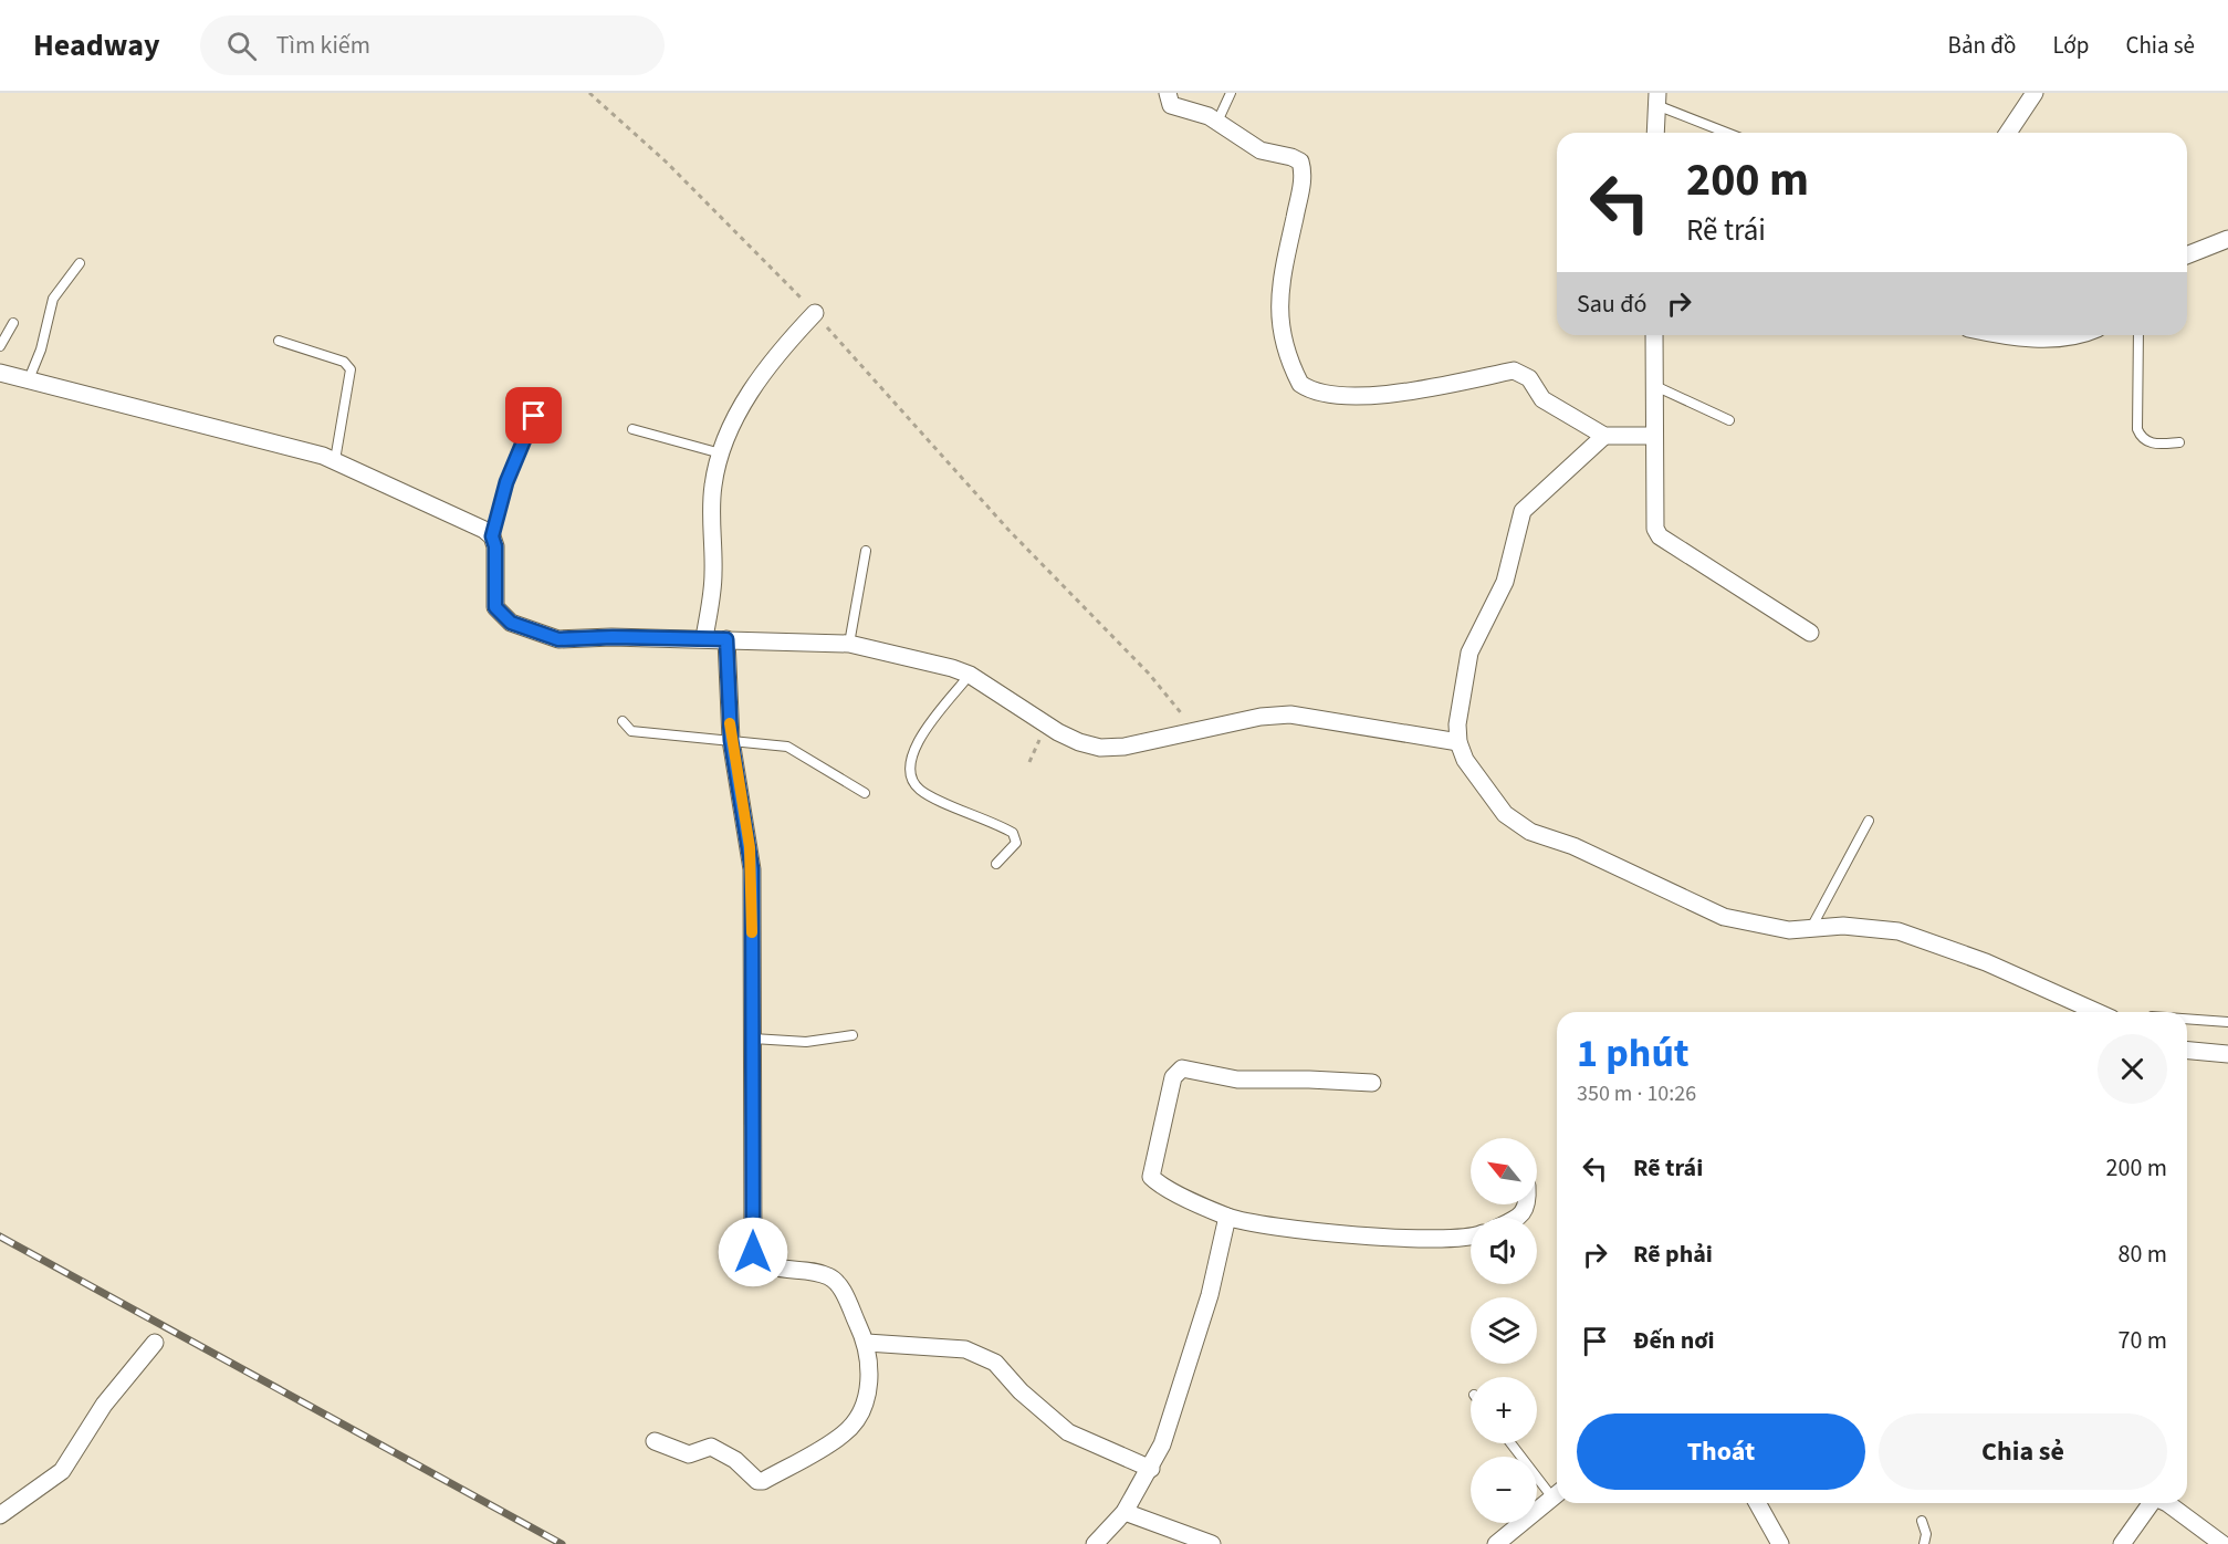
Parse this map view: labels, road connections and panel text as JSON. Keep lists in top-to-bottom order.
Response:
{
  "north": "top left",
  "page": {
    "header": "Headway",
    "search": "Tìm kiếm",
    "nav": ["Bản đồ", "Lớp", "Chia sẻ"],
    "turn": ["200 m", "Rẽ trái"],
    "then": "Sau đó",
    "heading": ["1 phút", "350 m · 10:26"],
    "list": [
      {
        "name": "Rẽ trái",
        "value": "200 m"
      },
      {
        "name": "Rẽ phải",
        "value": "80 m"
      },
      {
        "name": "Đến nơi",
        "value": "70 m"
      }
    ],
    "map_buttons": ["+", "−"],
    "buttons": ["Thoát", "Chia sẻ"]
  }
}
